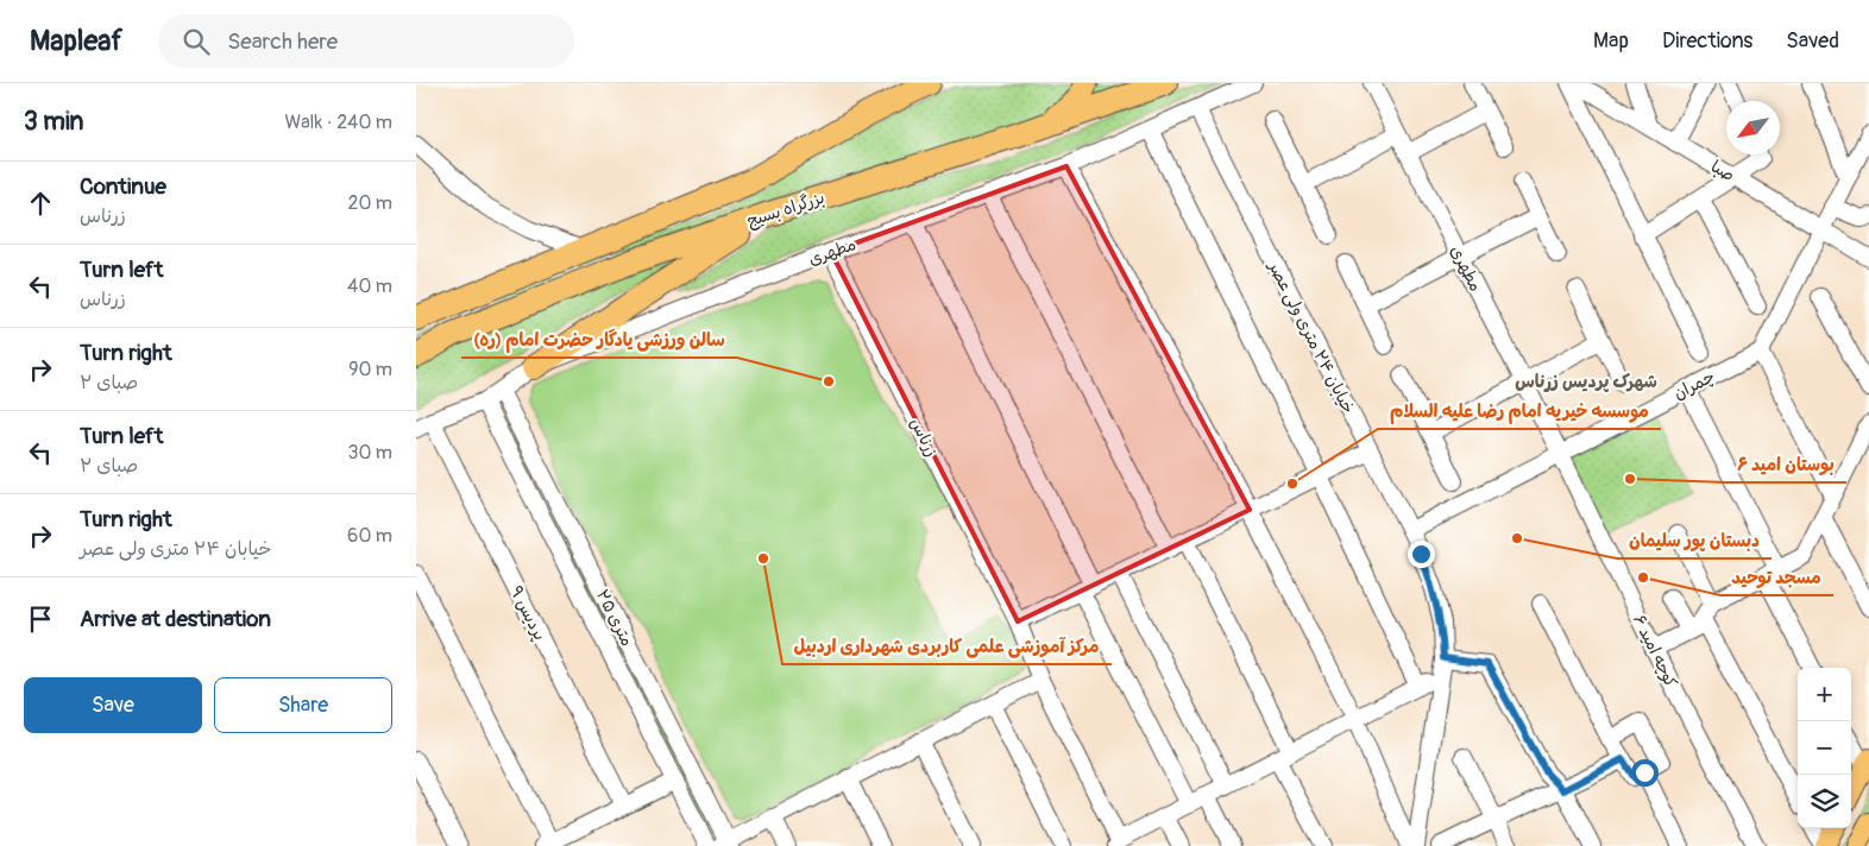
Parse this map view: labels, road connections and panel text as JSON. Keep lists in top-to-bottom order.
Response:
{
  "streets": {
    "highway": ["بزرگراه بسیج"],
    "street": [
      "صبا",
      "مطهری",
      "خیابان ۲۴ متری ولی عصر",
      "چمران",
      "زرناس",
      "پردیس ۹",
      "۲۵ متری",
      "کوچه امید ۶"
    ]
  },
  "crossings": [
    ["مطهری", "خیابان ۲۴ متری ولی عصر"],
    ["مطهری", "چمران"],
    ["مطهری", "زرناس"],
    ["مطهری", "پردیس ۹"],
    ["مطهری", "۲۵ متری"],
    ["مطهری", "کوچه امید ۶"],
    ["خیابان ۲۴ متری ولی عصر", "چمران"],
    ["چمران", "کوچه امید ۶"]
  ],
  "districts": ["شهرک پردیس زرناس"],
  "places": [
    "سالن ورزشی یادگار حضرت امام (ره)",
    "بوستان امید ۶",
    "موسسه خیریه امام رضا علیه السلام",
    "دبستان پور سلیمان",
    "مرکز آموزشی علمی کاربردی شهرداری اردبیل",
    "مسجد توحید"
  ],
  "north": "bottom left",
  "page": {
    "header": "Mapleaf",
    "search": "Search here",
    "nav": ["Map", "Directions", "Saved"],
    "heading": ["3 min", "Walk · 240 m"],
    "list": [
      ["Continue", "زرناس", "20 m"],
      ["Turn left", "زرناس", "40 m"],
      ["Turn right", "صبای ۲", "90 m"],
      ["Turn left", "صبای ۲", "30 m"],
      ["Turn right", "خیابان ۲۴ متری ولی عصر", "60 m"],
      "Arrive at destination"
    ],
    "buttons": ["Save", "Share"],
    "map_buttons": ["+", "−"]
  }
}
